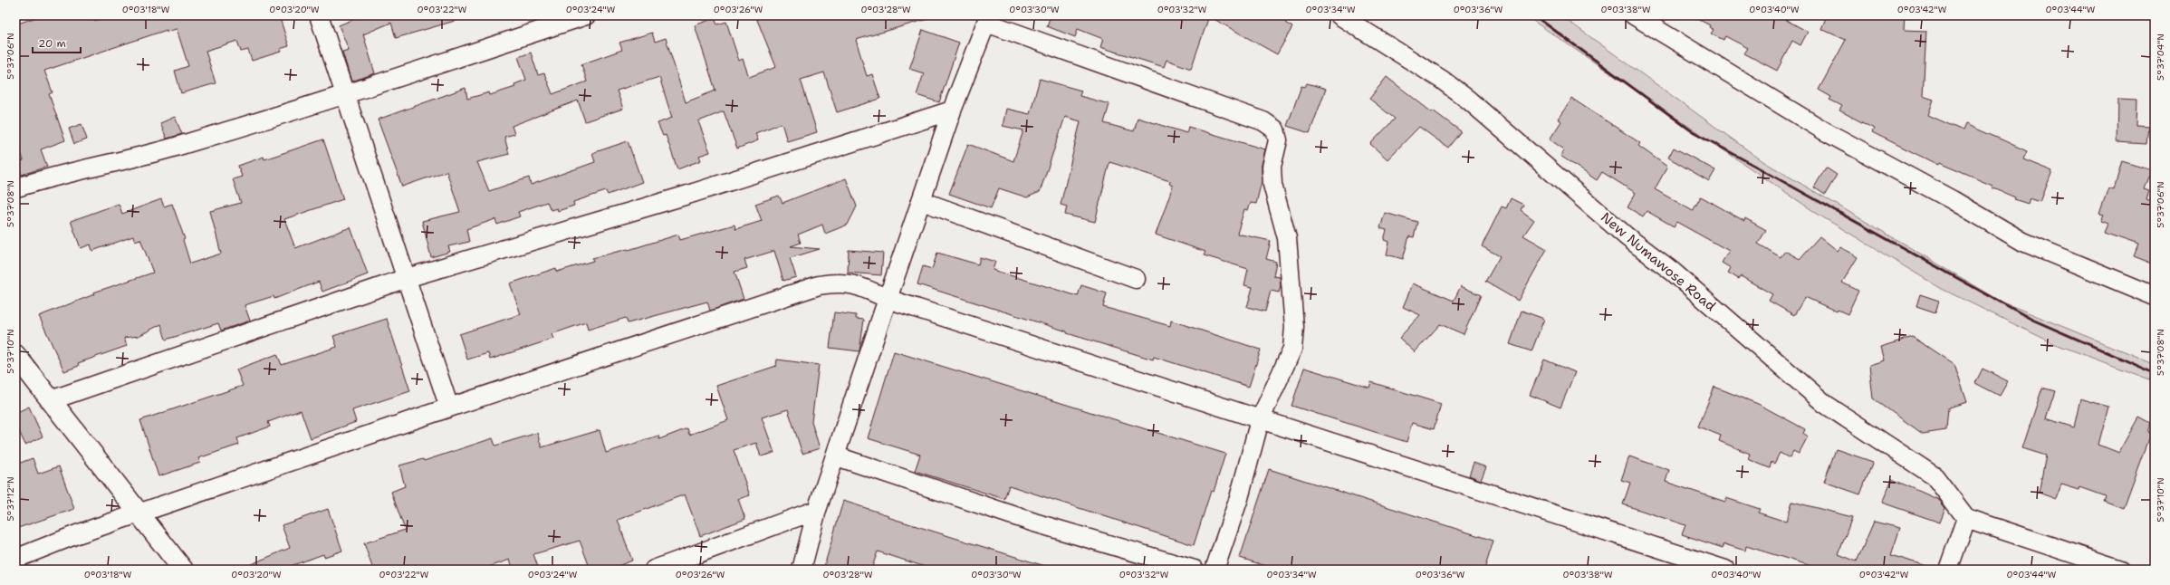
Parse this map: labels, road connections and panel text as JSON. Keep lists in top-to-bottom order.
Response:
{
  "streets": {
    "street": ["New Numawose Road"]
  },
  "scale_bar": "20 m",
  "coordinates": [
    "0°03'18\"W",
    "0°03'20\"W",
    "0°03'22\"W",
    "0°03'24\"W",
    "0°03'26\"W",
    "0°03'28\"W",
    "0°03'30\"W",
    "0°03'32\"W",
    "0°03'34\"W",
    "0°03'36\"W",
    "0°03'38\"W",
    "0°03'40\"W",
    "0°03'42\"W",
    "0°03'44\"W",
    "5°37'06\"N",
    "5°37'04\"N",
    "5°37'08\"N",
    "5°37'10\"N",
    "5°37'12\"N"
  ]
}
